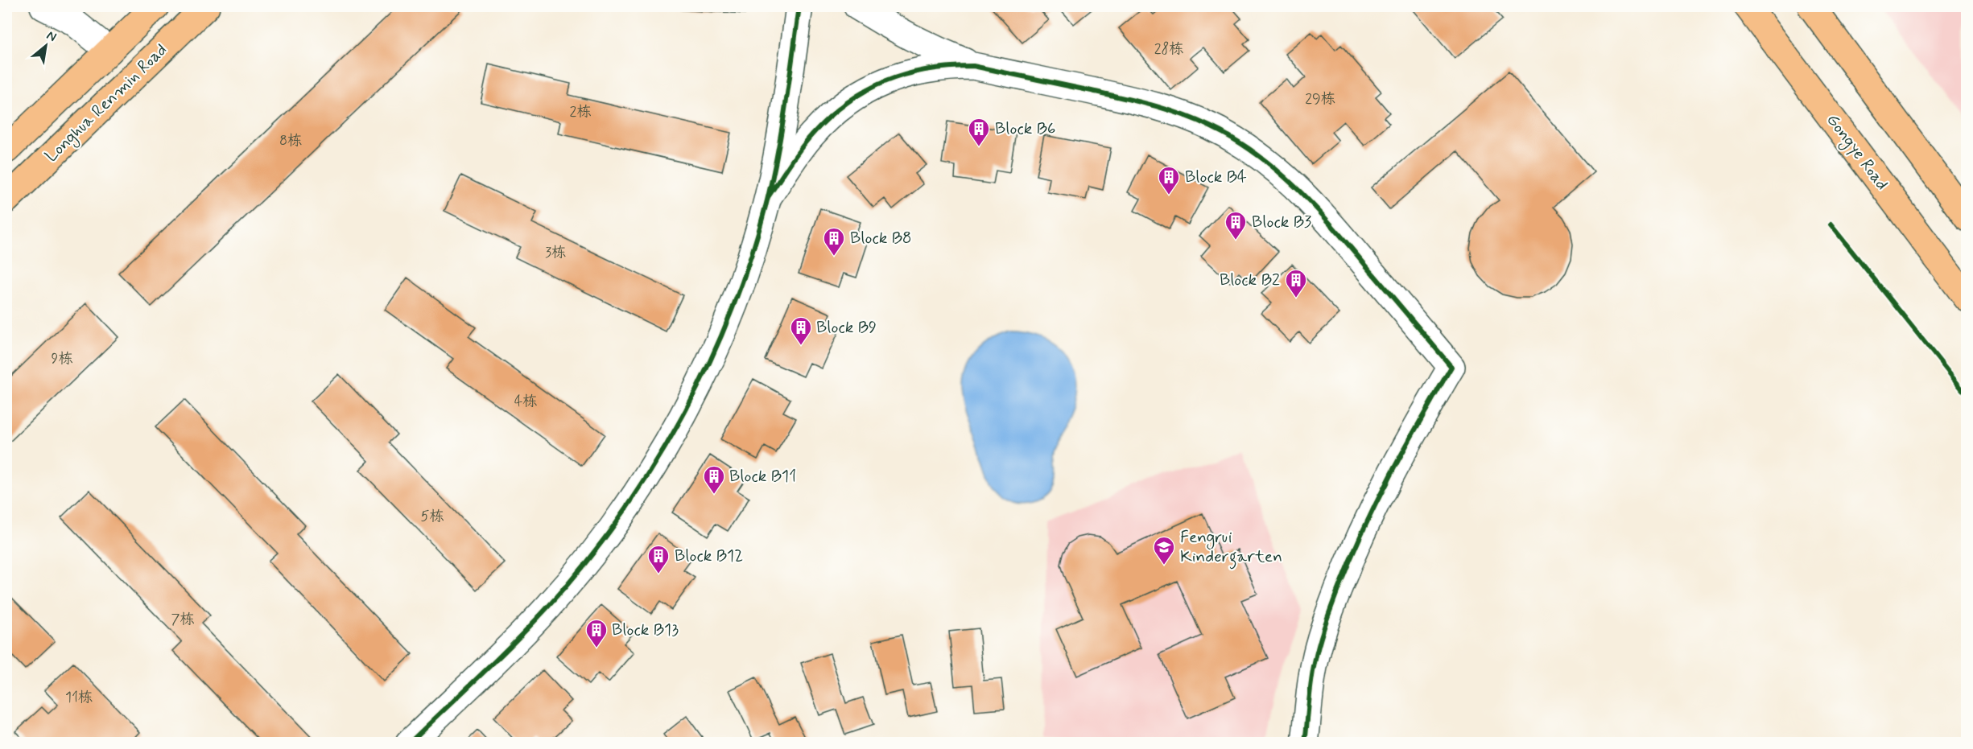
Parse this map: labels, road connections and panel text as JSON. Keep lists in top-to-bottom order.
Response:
{
  "streets": {
    "main road": ["Longhua Renmin Road", "Gongye Road"]
  },
  "places": {
    "building": [
      "Block B6",
      "Block B4",
      "Block B3",
      "Block B8",
      "Block B2",
      "Block B9",
      "Block B11",
      "Block B12",
      "Block B13"
    ],
    "school or university": ["Fengrui Kindergarten"]
  },
  "house_numbers": [
    "28栋",
    "29栋",
    "2栋",
    "8栋",
    "3栋",
    "9栋",
    "4栋",
    "5栋",
    "7栋",
    "11栋"
  ],
  "north": "top right"
}
